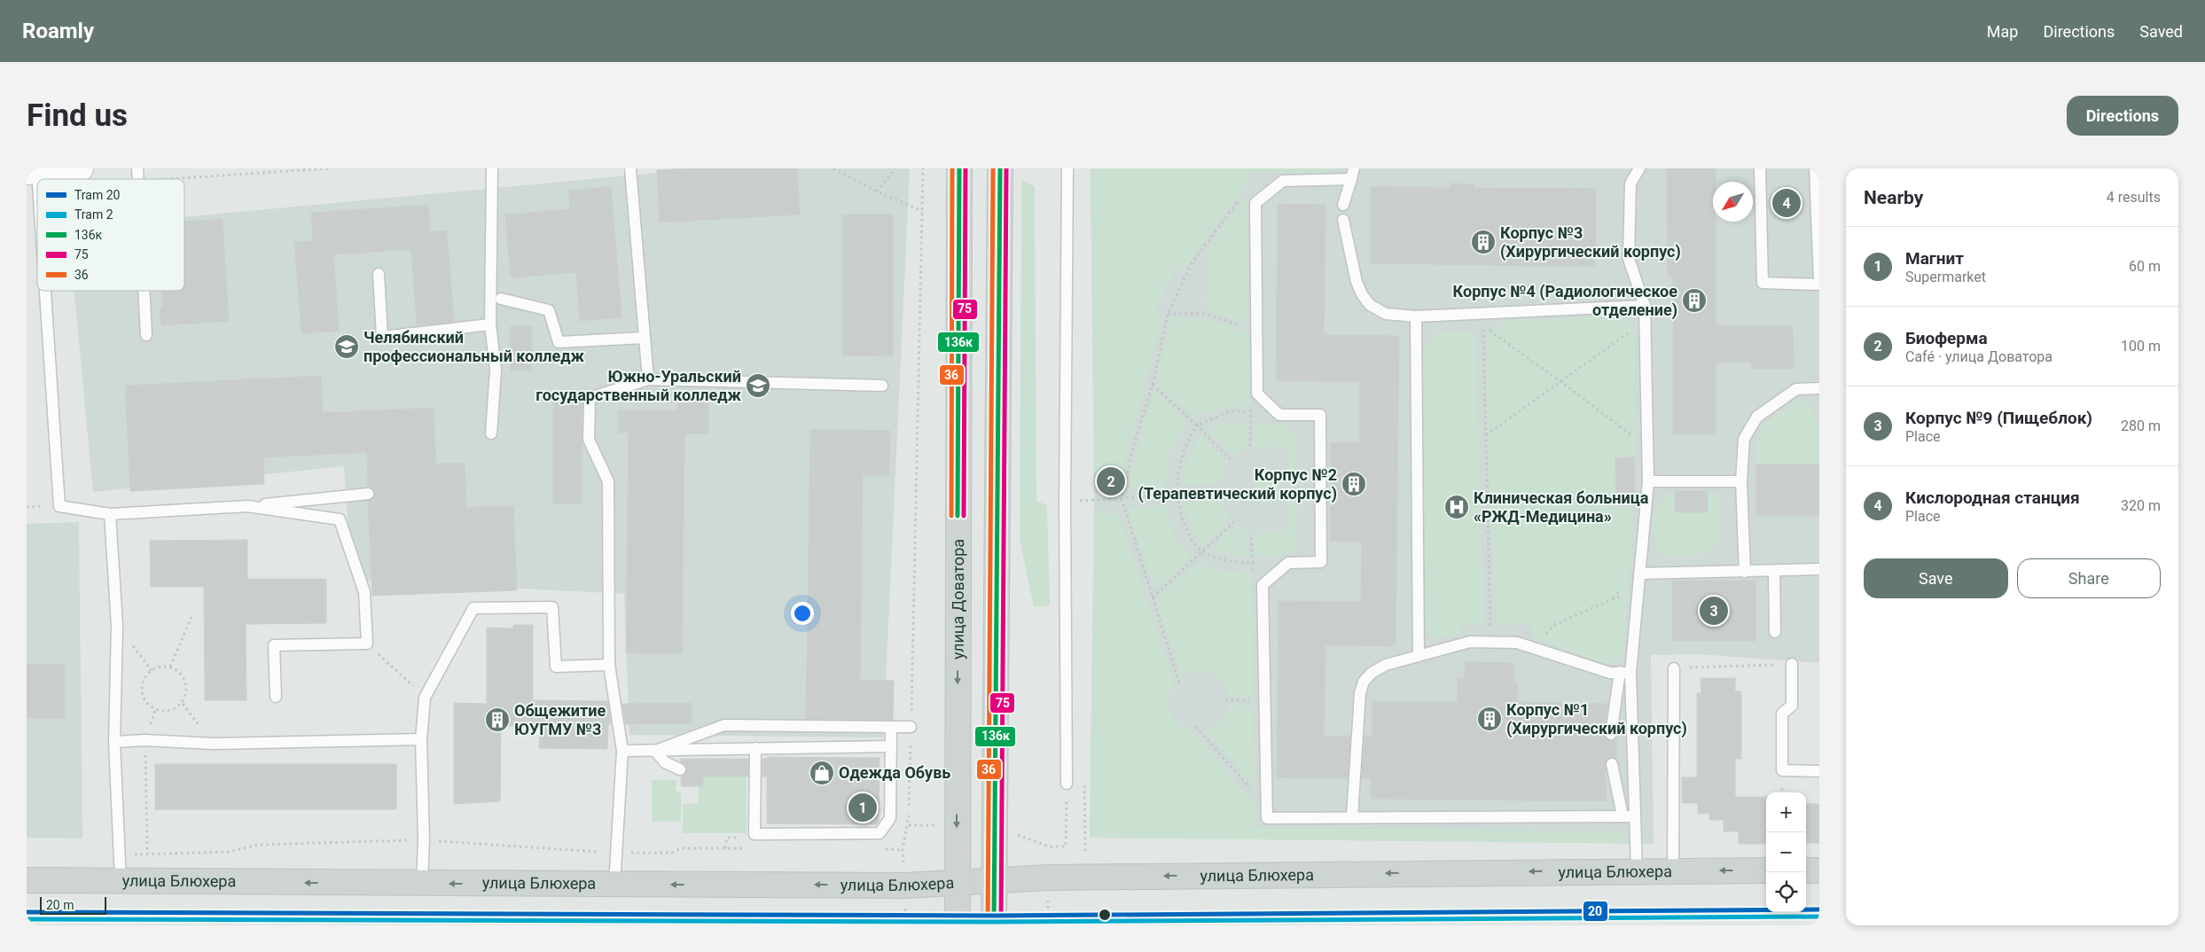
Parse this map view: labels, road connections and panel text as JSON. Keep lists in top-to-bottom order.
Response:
{
  "streets": {
    "main road": ["улица Доватора", "улица Блюхера"]
  },
  "crossings": [
    ["улица Доватора", "улица Блюхера"]
  ],
  "one_way": ["улица Блюхера"],
  "places": {
    "building": [
      "Корпус №3 (Хирургический корпус)",
      "Корпус №4 (Радиологическое отделение)",
      "Корпус №2 (Терапевтический корпус)",
      "Корпус №1 (Хирургический корпус)",
      "Общежитие ЮУГМУ №3"
    ],
    "school or university": ["Челябинский профессиональный колледж", "Южно-Уральский государственный колледж"],
    "hospital": ["Клиническая больница «РЖД-Медицина»"],
    "shop": ["Одежда Обувь"]
  },
  "lines": [
    "transit line 136к",
    "transit line 75",
    "transit line 36",
    "tram line 20",
    "tram line 2"
  ],
  "legend": [
    "Tram 20",
    "Tram 2",
    "136к",
    "75",
    "36"
  ],
  "scale_bar": "20 m",
  "north": "bottom left",
  "page": {
    "header": "Roamly",
    "nav": ["Map", "Directions", "Saved"],
    "buttons": [
      "Directions",
      ["Save", "Share"]
    ],
    "title": "Find us",
    "heading": ["Nearby", "4 results"],
    "pins": [
      "4",
      "2",
      "3",
      "1"
    ],
    "list": [
      {
        "mark": "1",
        "name": "Магнит",
        "note": "Supermarket",
        "value": "60 m"
      },
      {
        "mark": "2",
        "name": "Биоферма",
        "note": "Café · улица Доватора",
        "value": "100 m"
      },
      {
        "mark": "3",
        "name": "Корпус №9 (Пищеблок)",
        "note": "Place",
        "value": "280 m"
      },
      {
        "mark": "4",
        "name": "Кислородная станция",
        "note": "Place",
        "value": "320 m"
      }
    ],
    "map_buttons": ["+", "−"],
    "scale": "20 m"
  }
}
